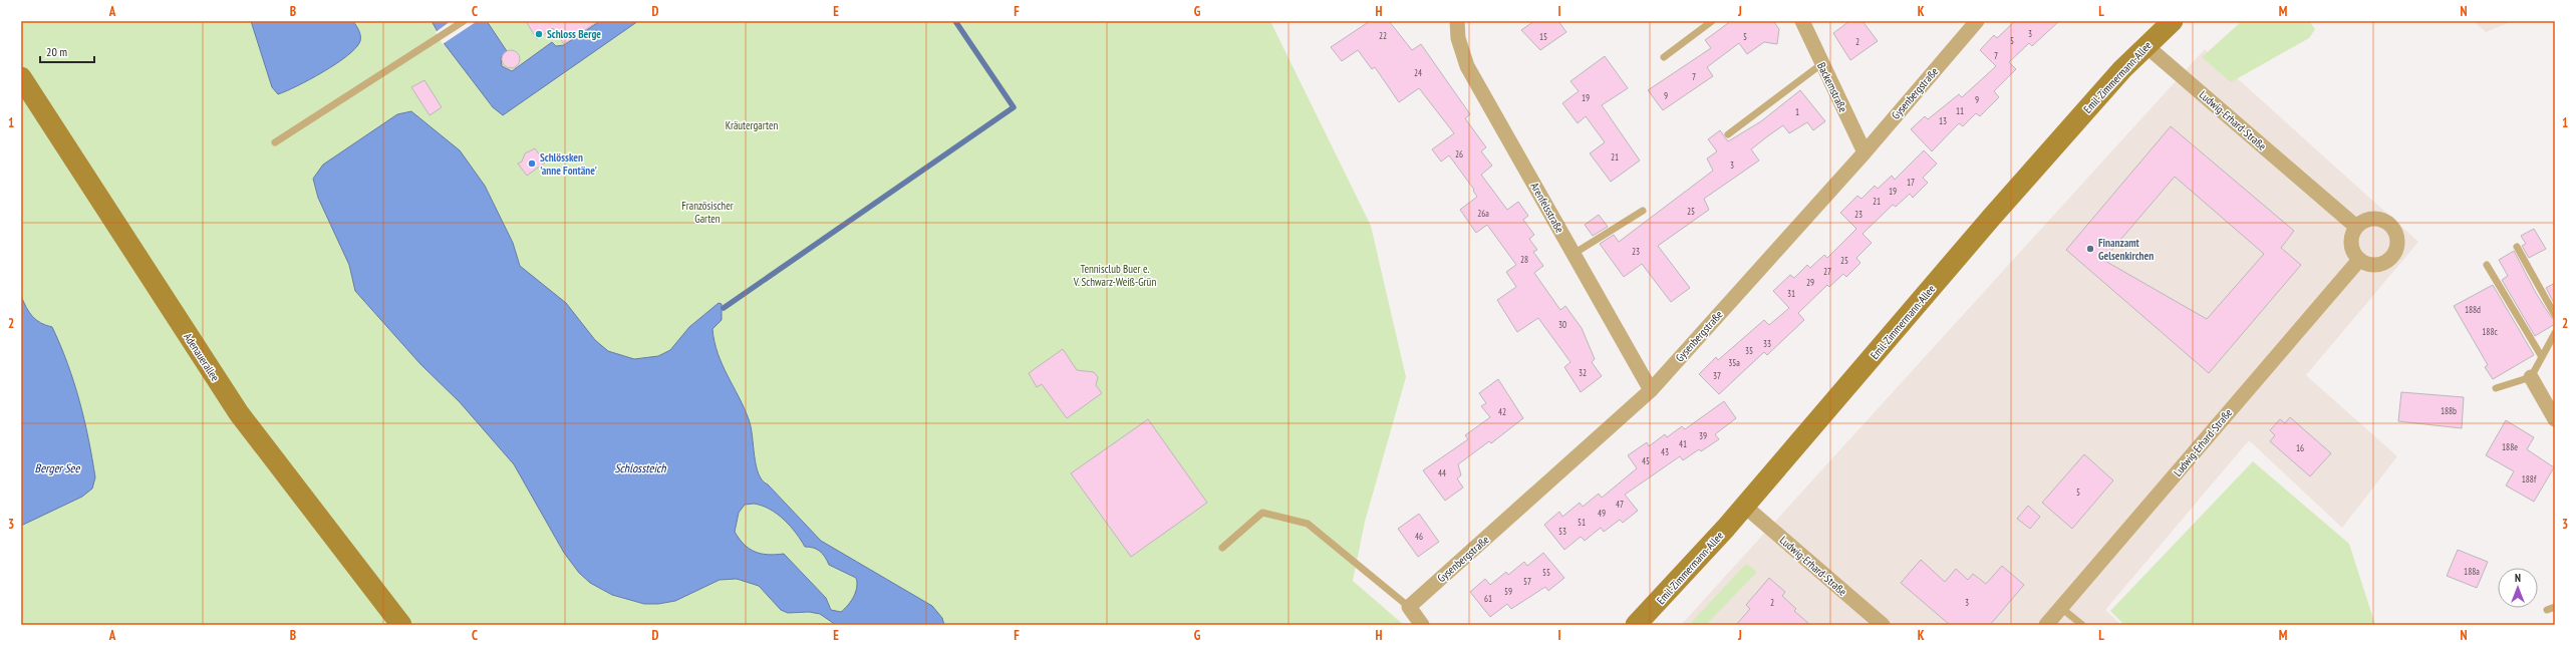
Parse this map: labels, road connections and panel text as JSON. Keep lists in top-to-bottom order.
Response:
{
  "streets": {
    "main road": ["Emil-Zimmermann-Allee", "Adenauerallee"],
    "street": [
      "Backemstraße",
      "Gysenbergstraße",
      "Ludwig-Erhard-Straße",
      "Arenfelsstraße"
    ]
  },
  "crossings": [
    ["Emil-Zimmermann-Allee", "Ludwig-Erhard-Straße"],
    ["Backemstraße", "Gysenbergstraße"],
    ["Gysenbergstraße", "Arenfelsstraße"]
  ],
  "water": ["Berger See", "Schlossteich"],
  "parks": ["Kräutergarten", "Französischer Garten", "Tennisclub Buer e. V. Schwarz-Weiß-Grün"],
  "places": ["Schloss Berge", "Schlössken 'anne Fontäne'", "Finanzamt Gelsenkirchen"],
  "house_numbers": [
    "3",
    "22",
    "15",
    "5",
    "5",
    "2",
    "7",
    "24",
    "7",
    "9",
    "19",
    "9",
    "11",
    "1",
    "13",
    "26",
    "21",
    "3",
    "17",
    "19",
    "21",
    "25",
    "26a",
    "23",
    "23",
    "28",
    "25",
    "27",
    "29",
    "31",
    "188d",
    "30",
    "188c",
    "33",
    "35",
    "35a",
    "32",
    "37",
    "188b",
    "42",
    "39",
    "41",
    "188e",
    "16",
    "43",
    "45",
    "44",
    "188f",
    "5",
    "47",
    "49",
    "51",
    "53",
    "46",
    "188a",
    "55",
    "57",
    "59",
    "61",
    "2",
    "3"
  ],
  "scale_bar": "20 m",
  "north": "top",
  "grid": {
    "columns": [
      "A",
      "B",
      "C",
      "D",
      "E",
      "F",
      "G",
      "H",
      "I",
      "J",
      "K",
      "L",
      "M",
      "N"
    ],
    "rows": ["1", "2", "3"]
  }
}
